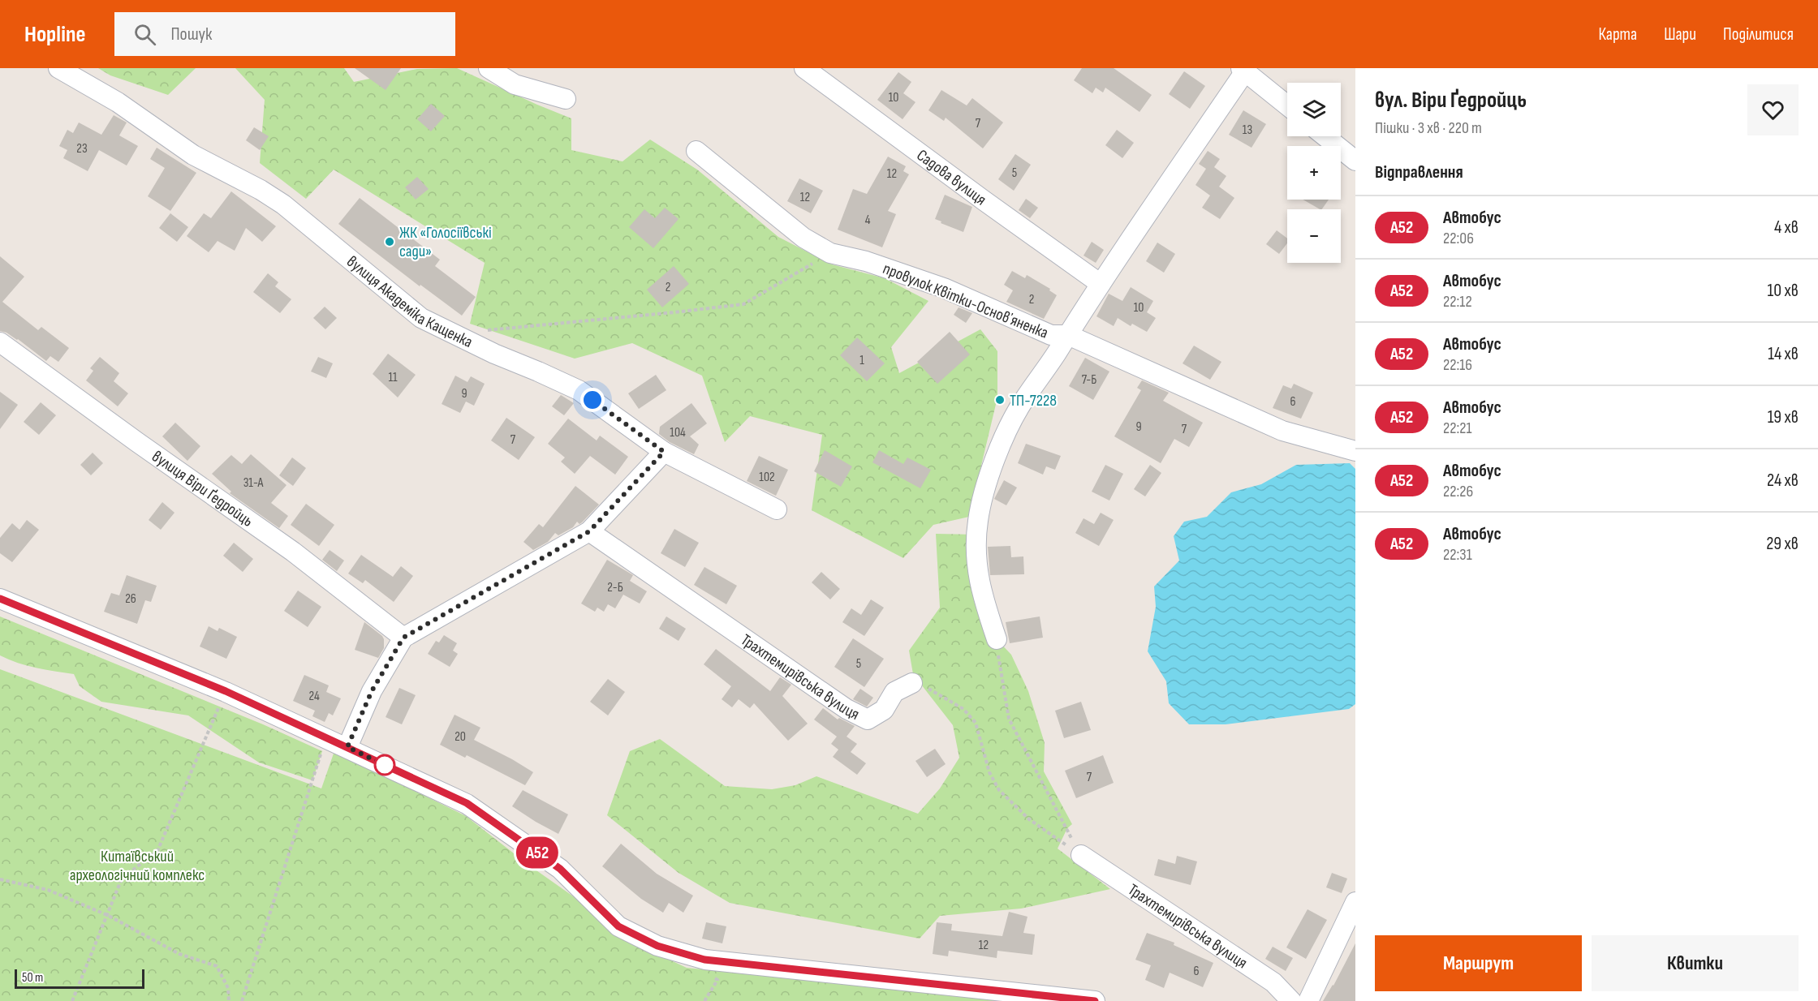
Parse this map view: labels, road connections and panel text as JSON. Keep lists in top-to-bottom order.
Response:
{
  "streets": {
    "street": [
      "Садова вулиця",
      "вулиця Академіка Кащенка",
      "провулок Квітки-Основʼяненка",
      "вулиця Віри Ґедройць",
      "Трахтемирівська вулиця"
    ]
  },
  "crossings": [
    ["Садова вулиця", "провулок Квітки-Основʼяненка"]
  ],
  "parks": ["Китаївський археологічний комплекс"],
  "places": ["ЖК «Голосіївські сади»", "ТП-7228"],
  "lines": ["bus line А52"],
  "house_numbers": [
    "10",
    "7",
    "13",
    "23",
    "5",
    "12",
    "12",
    "4",
    "2",
    "2",
    "10",
    "1",
    "11",
    "7-Б",
    "9",
    "6",
    "9",
    "7",
    "104",
    "7",
    "102",
    "31-А",
    "2-Б",
    "26",
    "5",
    "24",
    "20",
    "7",
    "12",
    "6"
  ],
  "scale_bar": "50 m",
  "page": {
    "header": "Hopline",
    "search": "Пошук",
    "nav": ["Карта", "Шари", "Поділитися"],
    "on_map": "А52",
    "heading": [
      ["вул. Віри Ґедройць", "Пішки · 3 хв · 220 m"],
      "Відправлення"
    ],
    "map_buttons": ["+", "−"],
    "list": [
      {
        "mark": "А52",
        "name": "Автобус",
        "note": "22:06",
        "value": "4 хв"
      },
      {
        "mark": "А52",
        "name": "Автобус",
        "note": "22:12",
        "value": "10 хв"
      },
      {
        "mark": "А52",
        "name": "Автобус",
        "note": "22:16",
        "value": "14 хв"
      },
      {
        "mark": "А52",
        "name": "Автобус",
        "note": "22:21",
        "value": "19 хв"
      },
      {
        "mark": "А52",
        "name": "Автобус",
        "note": "22:26",
        "value": "24 хв"
      },
      {
        "mark": "А52",
        "name": "Автобус",
        "note": "22:31",
        "value": "29 хв"
      }
    ],
    "buttons": ["Маршрут", "Квитки"],
    "scale": "50 m"
  }
}
